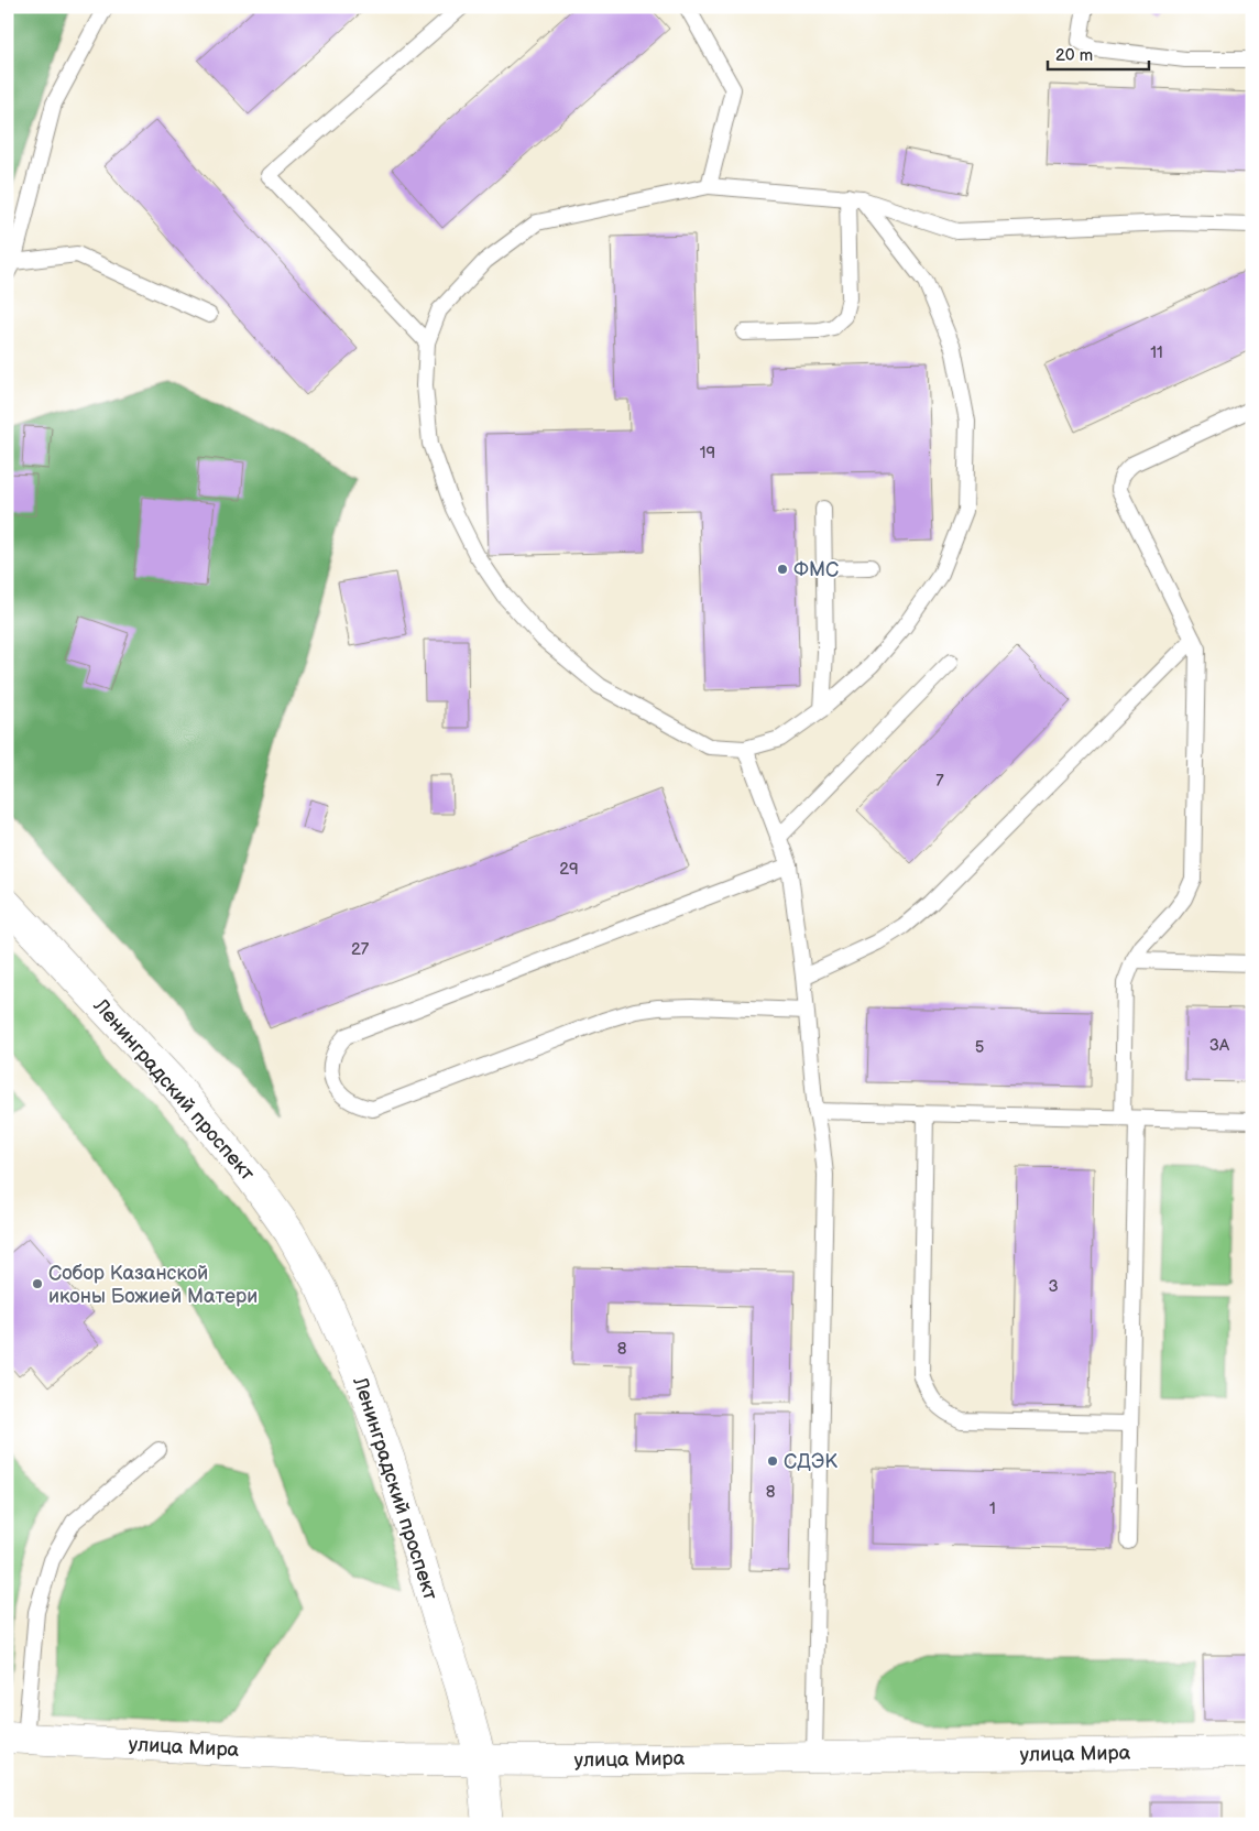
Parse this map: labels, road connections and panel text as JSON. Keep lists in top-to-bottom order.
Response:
{
  "streets": {
    "street": ["Ленинградский проспект", "улица Мира"]
  },
  "crossings": [
    ["Ленинградский проспект", "улица Мира"]
  ],
  "places": ["ФМС", "Собор Казанской иконы Божией Матери", "СДЭК"],
  "house_numbers": [
    "11",
    "19",
    "7",
    "29",
    "27",
    "3А",
    "5",
    "3",
    "8",
    "8",
    "1"
  ],
  "scale_bar": "20 m"
}
